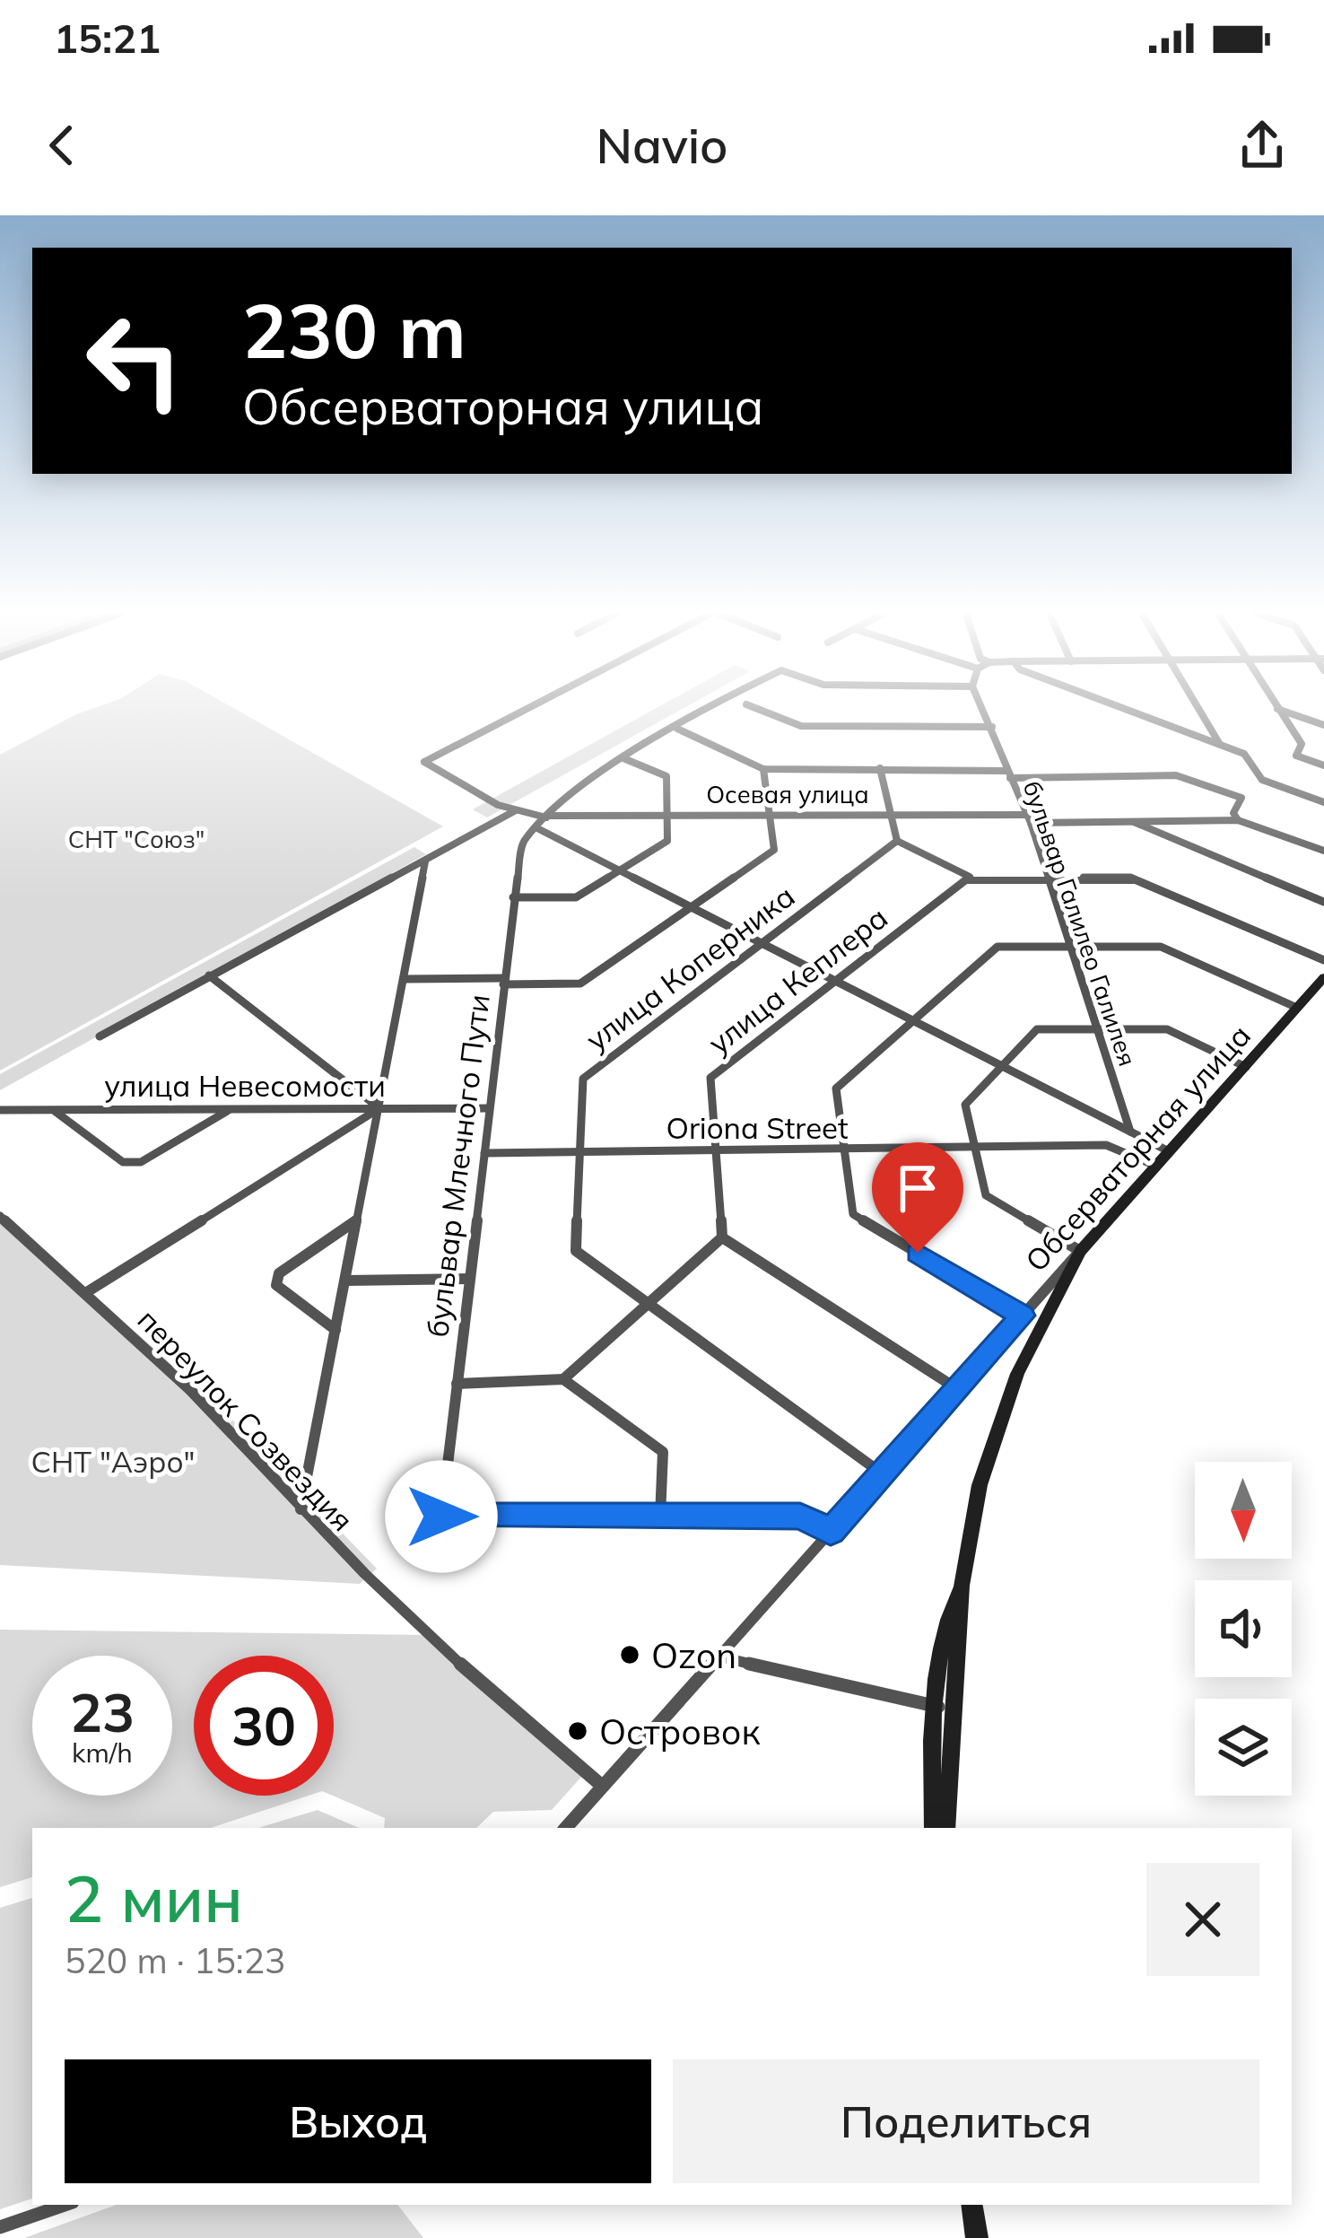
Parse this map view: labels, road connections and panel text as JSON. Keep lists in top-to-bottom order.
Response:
{
  "streets": {
    "main road": ["Обсерваторная улица"],
    "street": [
      "Осевая улица",
      "бульвар Галилео Галилея",
      "улица Коперника",
      "улица Кеплера",
      "улица Невесомости",
      "Oriona Street",
      "бульвар Млечного Пути",
      "переулок Созвездия"
    ]
  },
  "crossings": [
    ["Осевая улица", "бульвар Галилео Галилея"],
    ["Осевая улица", "бульвар Млечного Пути"],
    ["улица Коперника", "Oriona Street"],
    ["улица Коперника", "Обсерваторная улица"],
    ["улица Кеплера", "Oriona Street"],
    ["улица Невесомости", "бульвар Млечного Пути"],
    ["Oriona Street", "Обсерваторная улица"],
    ["Oriona Street", "бульвар Млечного Пути"],
    ["Обсерваторная улица", "переулок Созвездия"]
  ],
  "parks": ["СНТ \"Союз\"", "СНТ \"Аэро\""],
  "places": ["Ozon", "Островок"],
  "north": "bottom",
  "page": {
    "status": "15:21",
    "header": "Navio",
    "turn": ["230 m", "Обсерваторная улица"],
    "speed": "23 km/h",
    "limit": "30",
    "heading": ["2 мин", "520 m · 15:23"],
    "buttons": ["Выход", "Поделиться"]
  }
}
